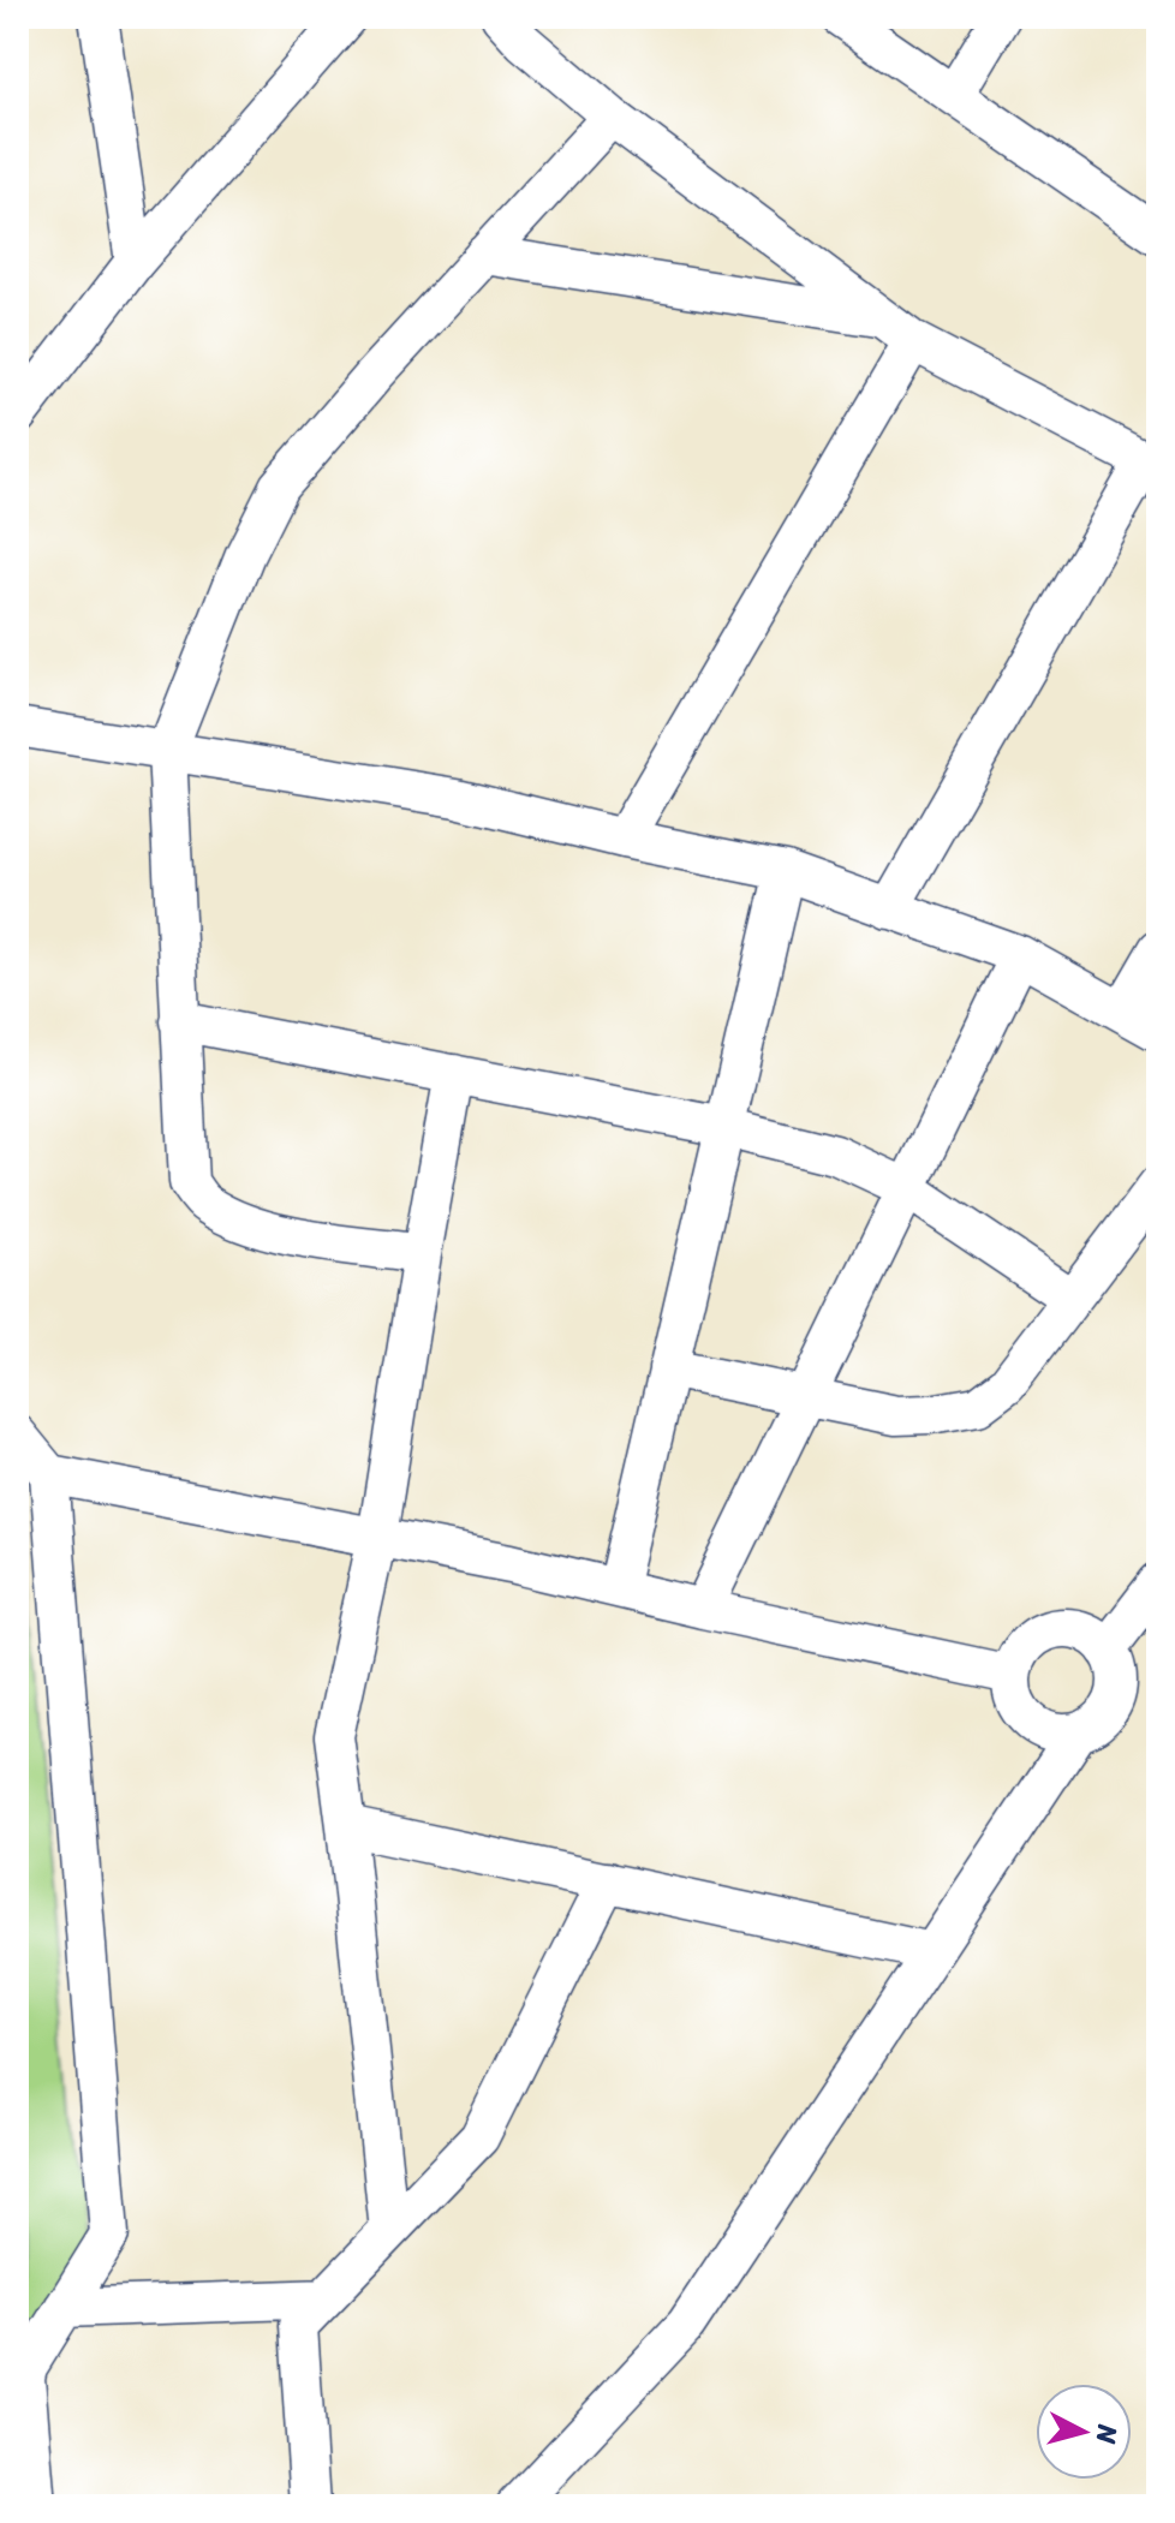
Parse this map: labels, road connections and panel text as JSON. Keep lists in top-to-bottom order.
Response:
{
  "north": "right"
}
